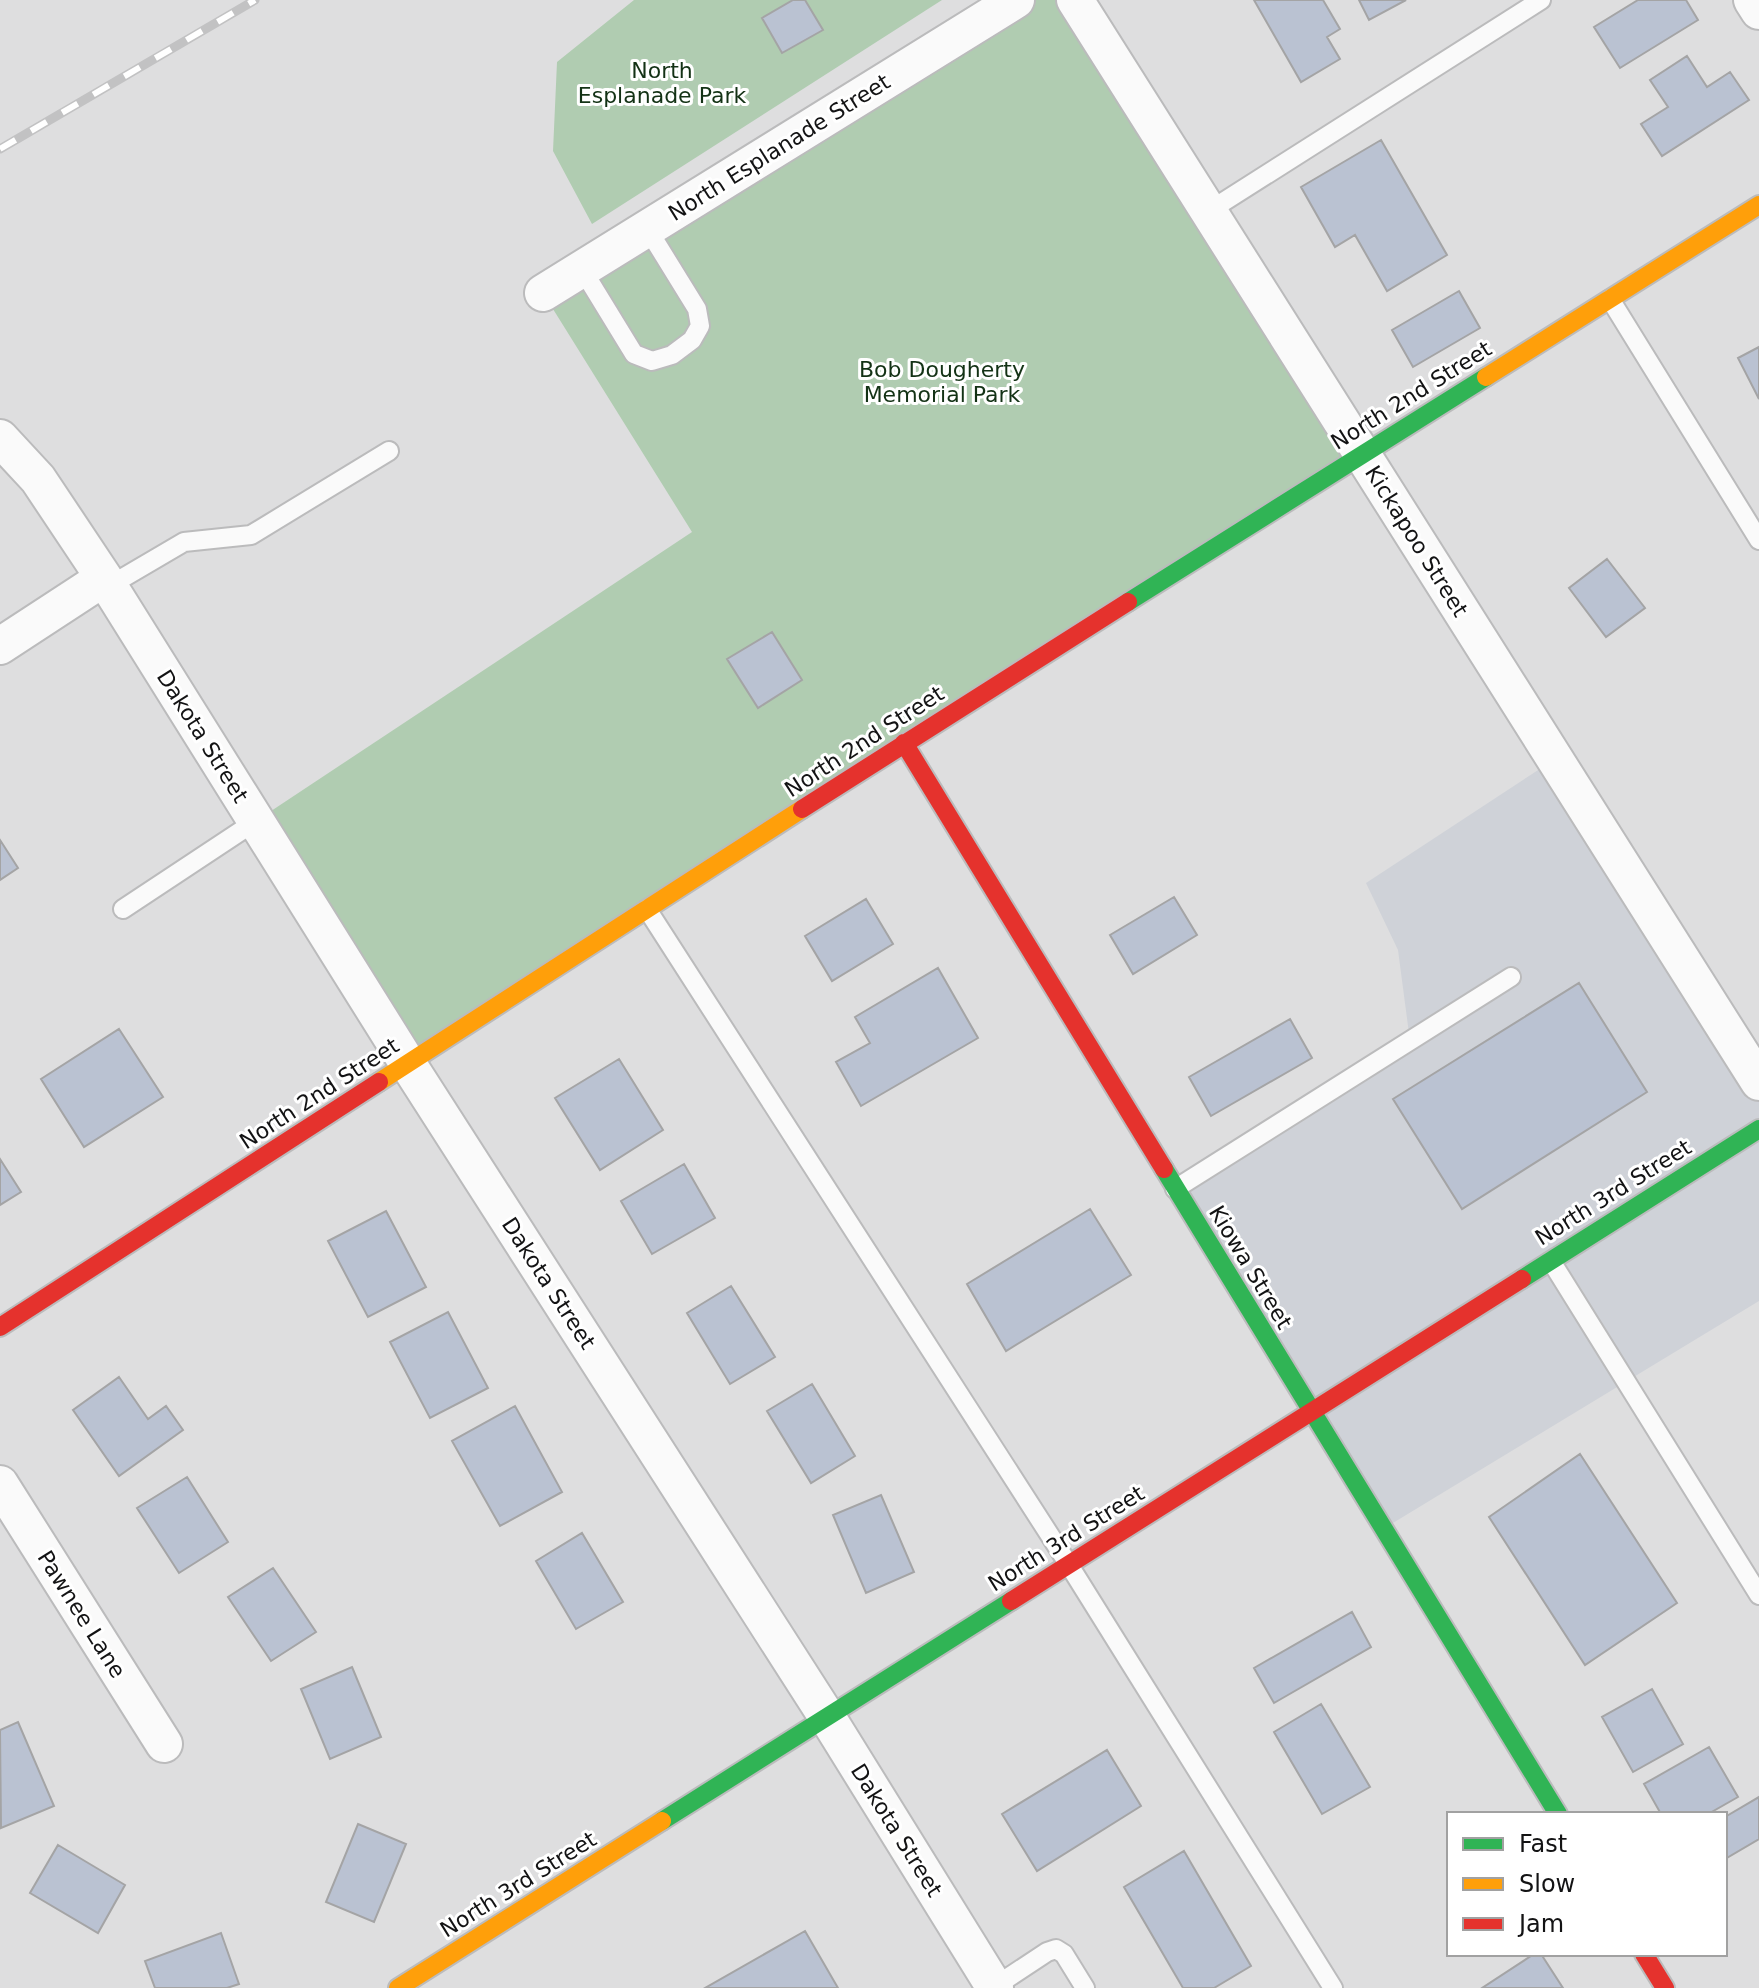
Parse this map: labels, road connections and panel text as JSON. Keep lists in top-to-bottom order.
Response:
{
  "streets": {
    "street": [
      "North Esplanade Street",
      "North 2nd Street",
      "Kickapoo Street",
      "Dakota Street",
      "North 3rd Street",
      "Kiowa Street",
      "Pawnee Lane"
    ]
  },
  "crossings": [
    ["North 2nd Street", "Kickapoo Street"],
    ["North 2nd Street", "Dakota Street"],
    ["North 2nd Street", "Kiowa Street"],
    ["Dakota Street", "North 3rd Street"],
    ["North 3rd Street", "Kiowa Street"]
  ],
  "parks": ["North Esplanade Park", "Bob Dougherty Memorial Park"],
  "legend": ["Fast", "Slow", "Jam"]
}
